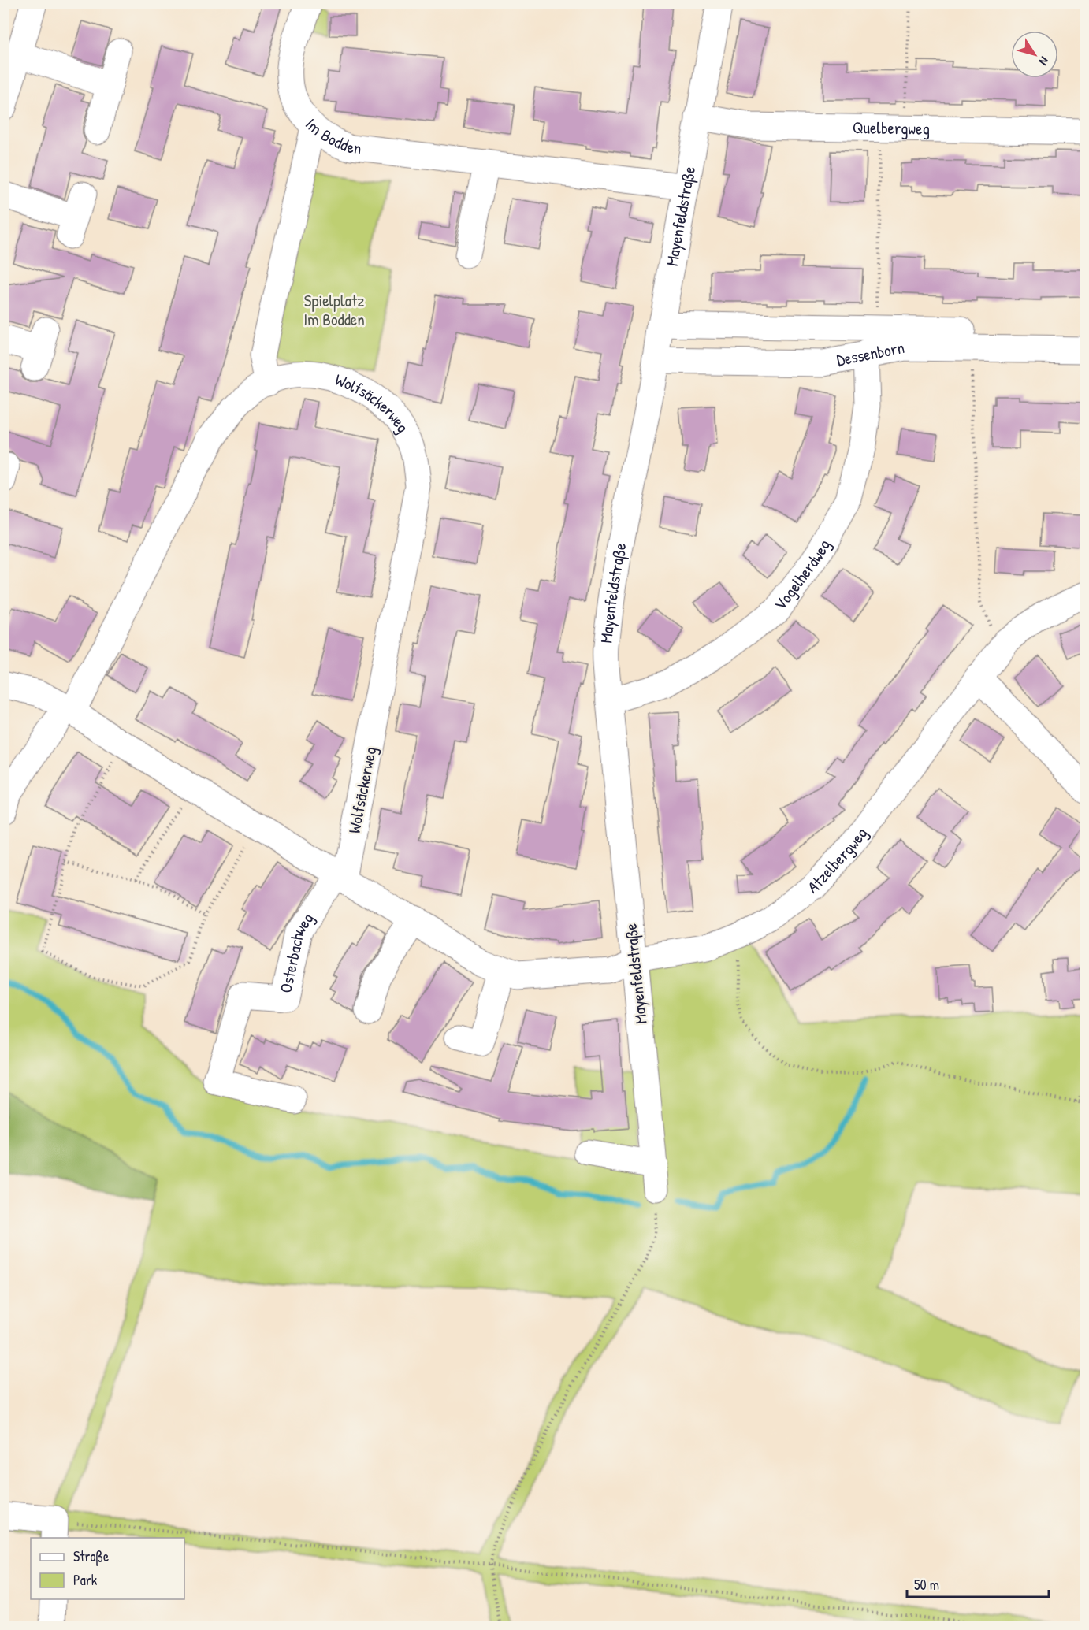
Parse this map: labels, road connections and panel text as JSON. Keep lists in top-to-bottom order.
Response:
{
  "streets": {
    "street": [
      "Quelbergweg",
      "Im Bodden",
      "Mayenfeldstraße",
      "Dessenborn",
      "Wolfsäckerweg",
      "Vogelherdweg",
      "Atzelbergweg",
      "Osterbachweg"
    ]
  },
  "crossings": [
    ["Quelbergweg", "Mayenfeldstraße"],
    ["Im Bodden", "Mayenfeldstraße"],
    ["Mayenfeldstraße", "Dessenborn"],
    ["Mayenfeldstraße", "Vogelherdweg"],
    ["Mayenfeldstraße", "Atzelbergweg"],
    ["Dessenborn", "Vogelherdweg"],
    ["Wolfsäckerweg", "Osterbachweg"]
  ],
  "parks": ["Spielplatz Im Bodden"],
  "legend": ["Straße", "Park"],
  "scale_bar": "50 m",
  "north": "bottom right"
}
